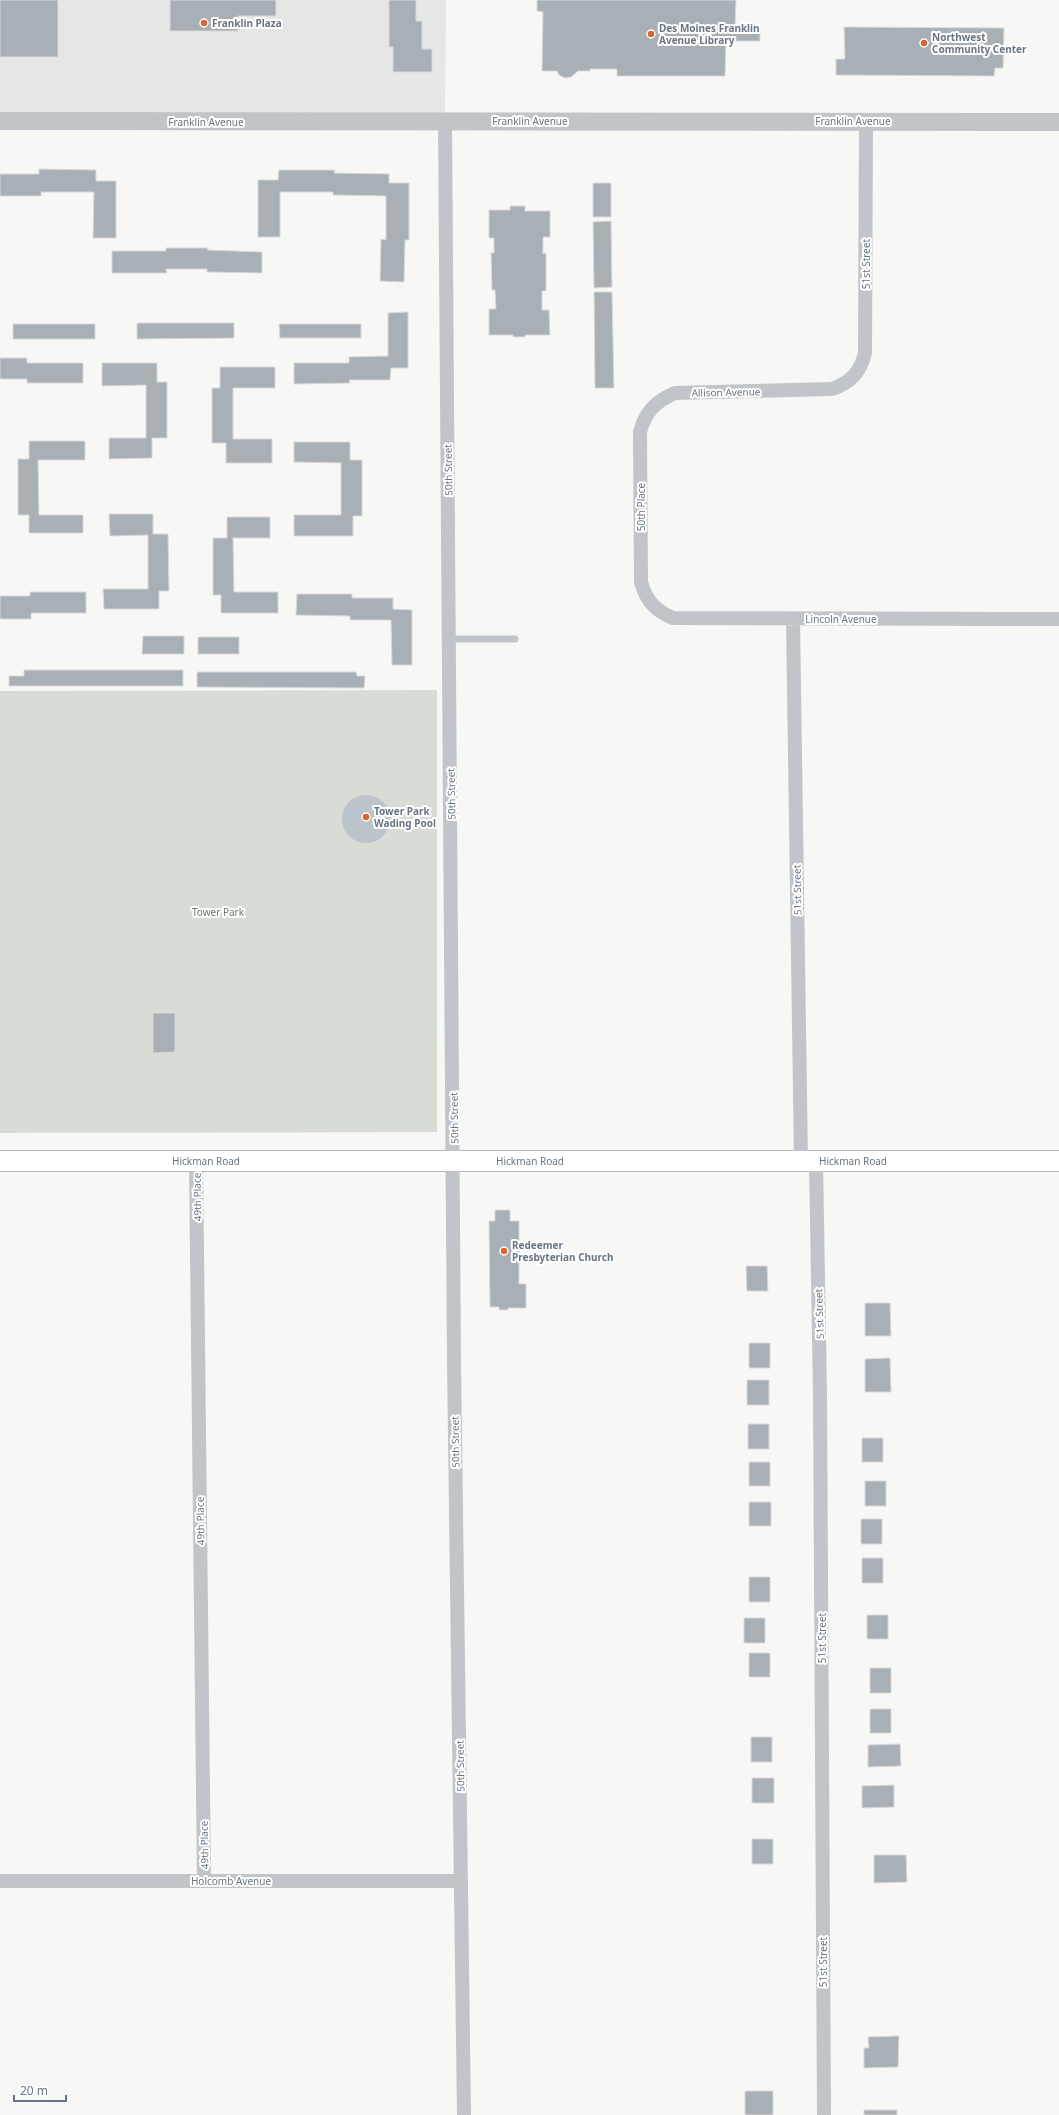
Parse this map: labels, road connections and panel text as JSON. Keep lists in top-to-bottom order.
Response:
{
  "streets": {
    "main road": ["Hickman Road"],
    "street": [
      "Franklin Avenue",
      "51st Street",
      "Allison Avenue",
      "50th Street",
      "50th Place",
      "Lincoln Avenue",
      "49th Place",
      "Holcomb Avenue"
    ]
  },
  "crossings": [
    ["Franklin Avenue", "51st Street"],
    ["Franklin Avenue", "50th Street"],
    ["51st Street", "Allison Avenue"],
    ["51st Street", "Lincoln Avenue"],
    ["51st Street", "Hickman Road"],
    ["Allison Avenue", "50th Place"],
    ["50th Street", "Hickman Road"],
    ["50th Street", "Holcomb Avenue"],
    ["50th Place", "Lincoln Avenue"],
    ["Hickman Road", "49th Place"],
    ["49th Place", "Holcomb Avenue"]
  ],
  "parks": ["Tower Park"],
  "places": [
    "Franklin Plaza",
    "Des Moines Franklin Avenue Library",
    "Northwest Community Center",
    "Tower Park Wading Pool",
    "Redeemer Presbyterian Church"
  ],
  "scale_bar": "20 m"
}
